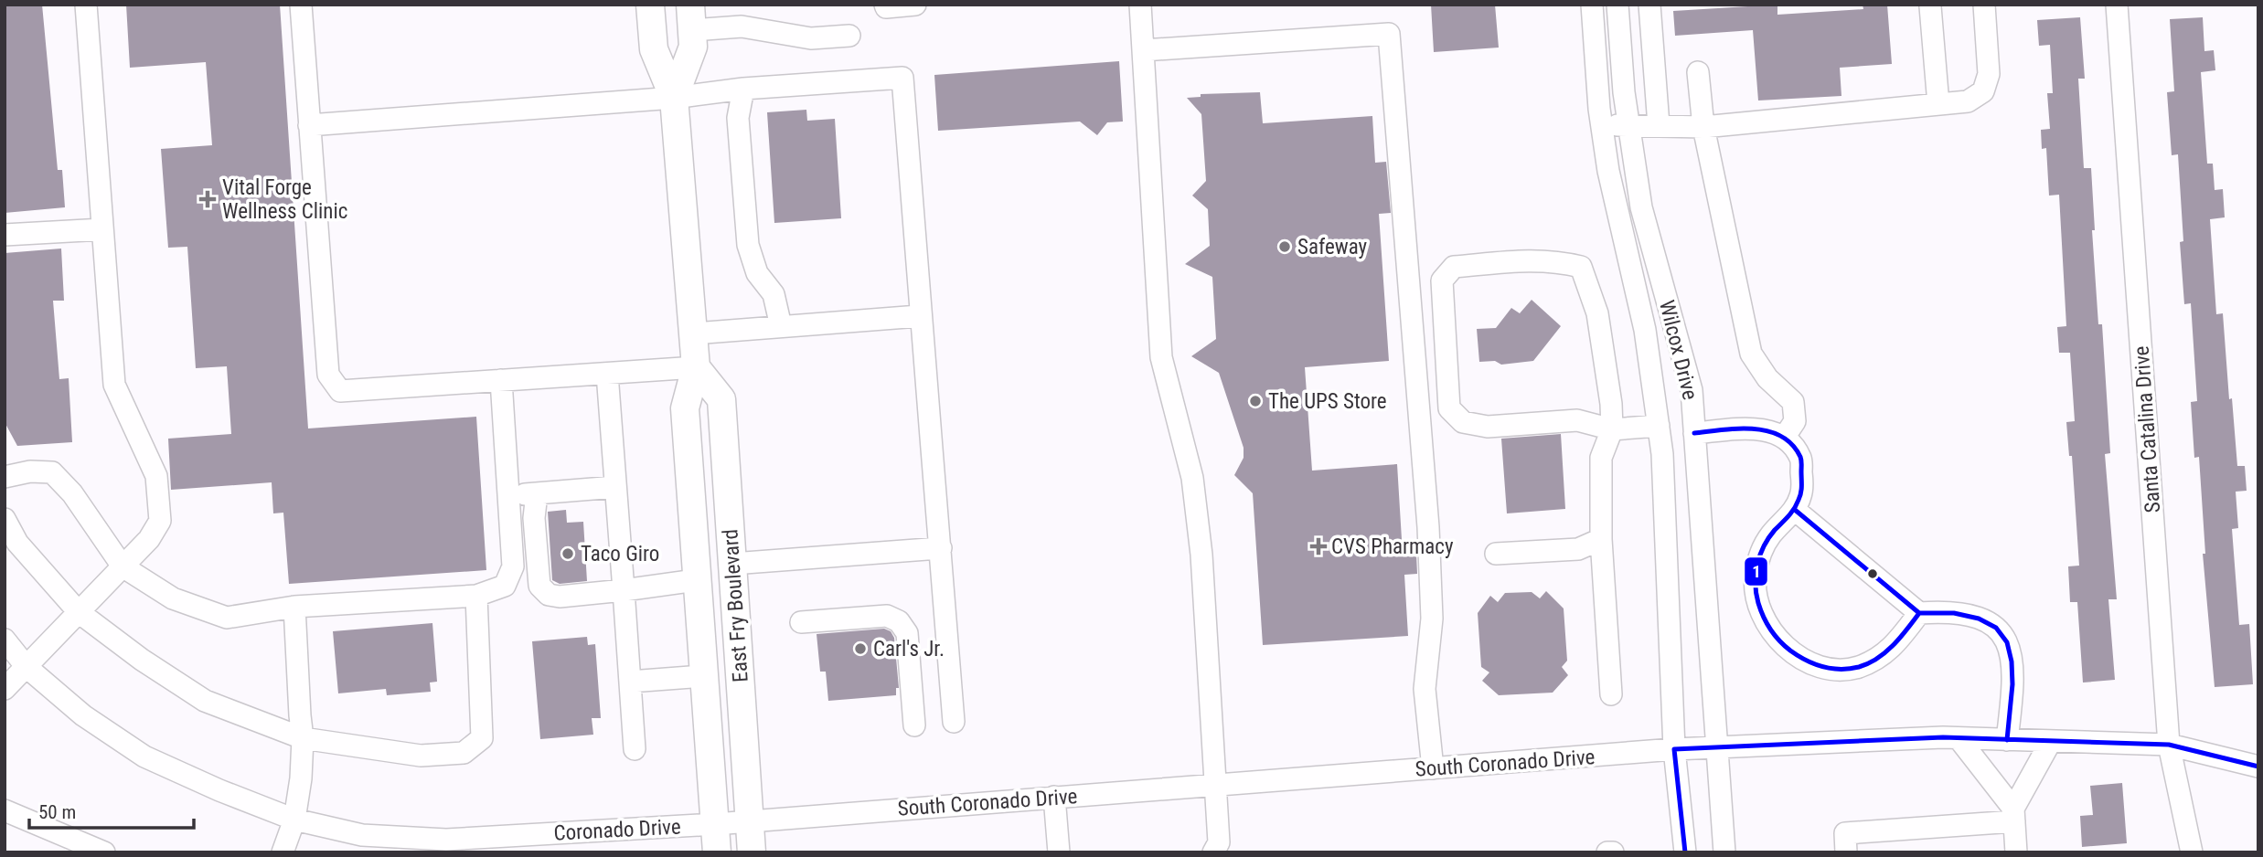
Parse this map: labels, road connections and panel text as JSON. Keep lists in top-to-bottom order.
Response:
{
  "streets": {
    "main road": ["East Fry Boulevard"],
    "street": [
      "Wilcox Drive",
      "Santa Catalina Drive",
      "South Coronado Drive",
      "Coronado Drive"
    ]
  },
  "crossings": [
    ["Wilcox Drive", "South Coronado Drive"],
    ["Santa Catalina Drive", "South Coronado Drive"],
    ["East Fry Boulevard", "South Coronado Drive"],
    ["East Fry Boulevard", "Coronado Drive"],
    ["South Coronado Drive", "Coronado Drive"]
  ],
  "places": {
    "health": ["Vital Forge Wellness Clinic", "CVS Pharmacy"],
    "other": [
      "Safeway",
      "The UPS Store",
      "Taco Giro",
      "Carl's Jr."
    ]
  },
  "lines": ["transit line 1"],
  "scale_bar": "50 m"
}
